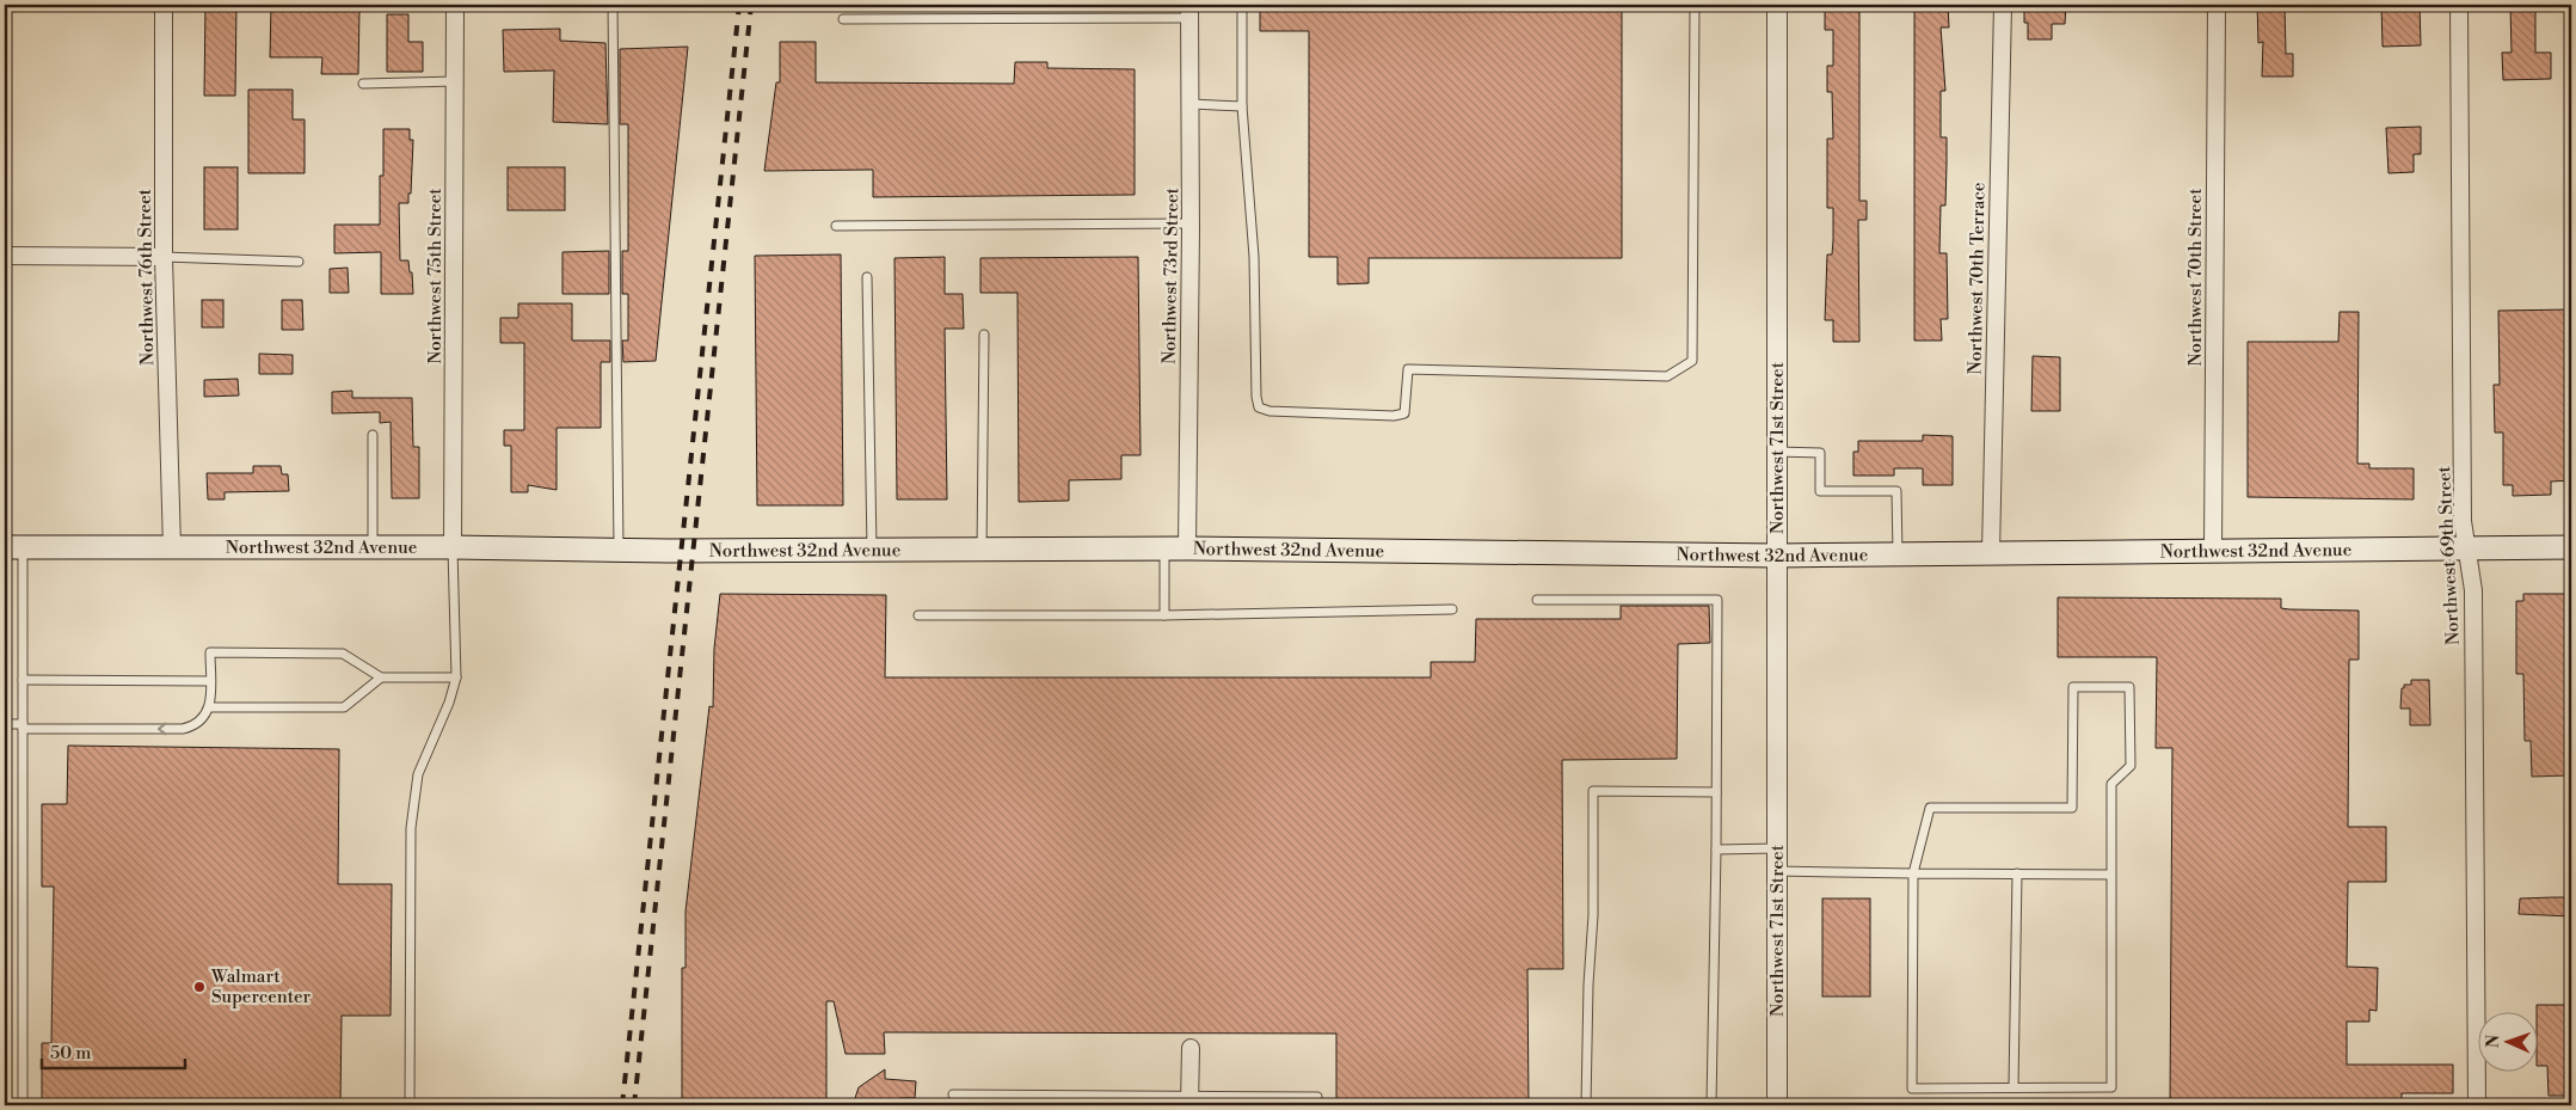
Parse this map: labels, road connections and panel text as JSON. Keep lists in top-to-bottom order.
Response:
{
  "streets": {
    "main road": ["Northwest 32nd Avenue"],
    "street": [
      "Northwest 75th Street",
      "Northwest 73rd Street",
      "Northwest 76th Street",
      "Northwest 70th Street",
      "Northwest 70th Terrace",
      "Northwest 71st Street",
      "Northwest 69th Street"
    ]
  },
  "crossings": [
    ["Northwest 75th Street", "Northwest 32nd Avenue"],
    ["Northwest 73rd Street", "Northwest 32nd Avenue"],
    ["Northwest 76th Street", "Northwest 32nd Avenue"],
    ["Northwest 70th Street", "Northwest 32nd Avenue"],
    ["Northwest 70th Terrace", "Northwest 32nd Avenue"],
    ["Northwest 71st Street", "Northwest 32nd Avenue"],
    ["Northwest 32nd Avenue", "Northwest 69th Street"]
  ],
  "places": ["Walmart Supercenter"],
  "scale_bar": "50 m",
  "north": "left"
}
